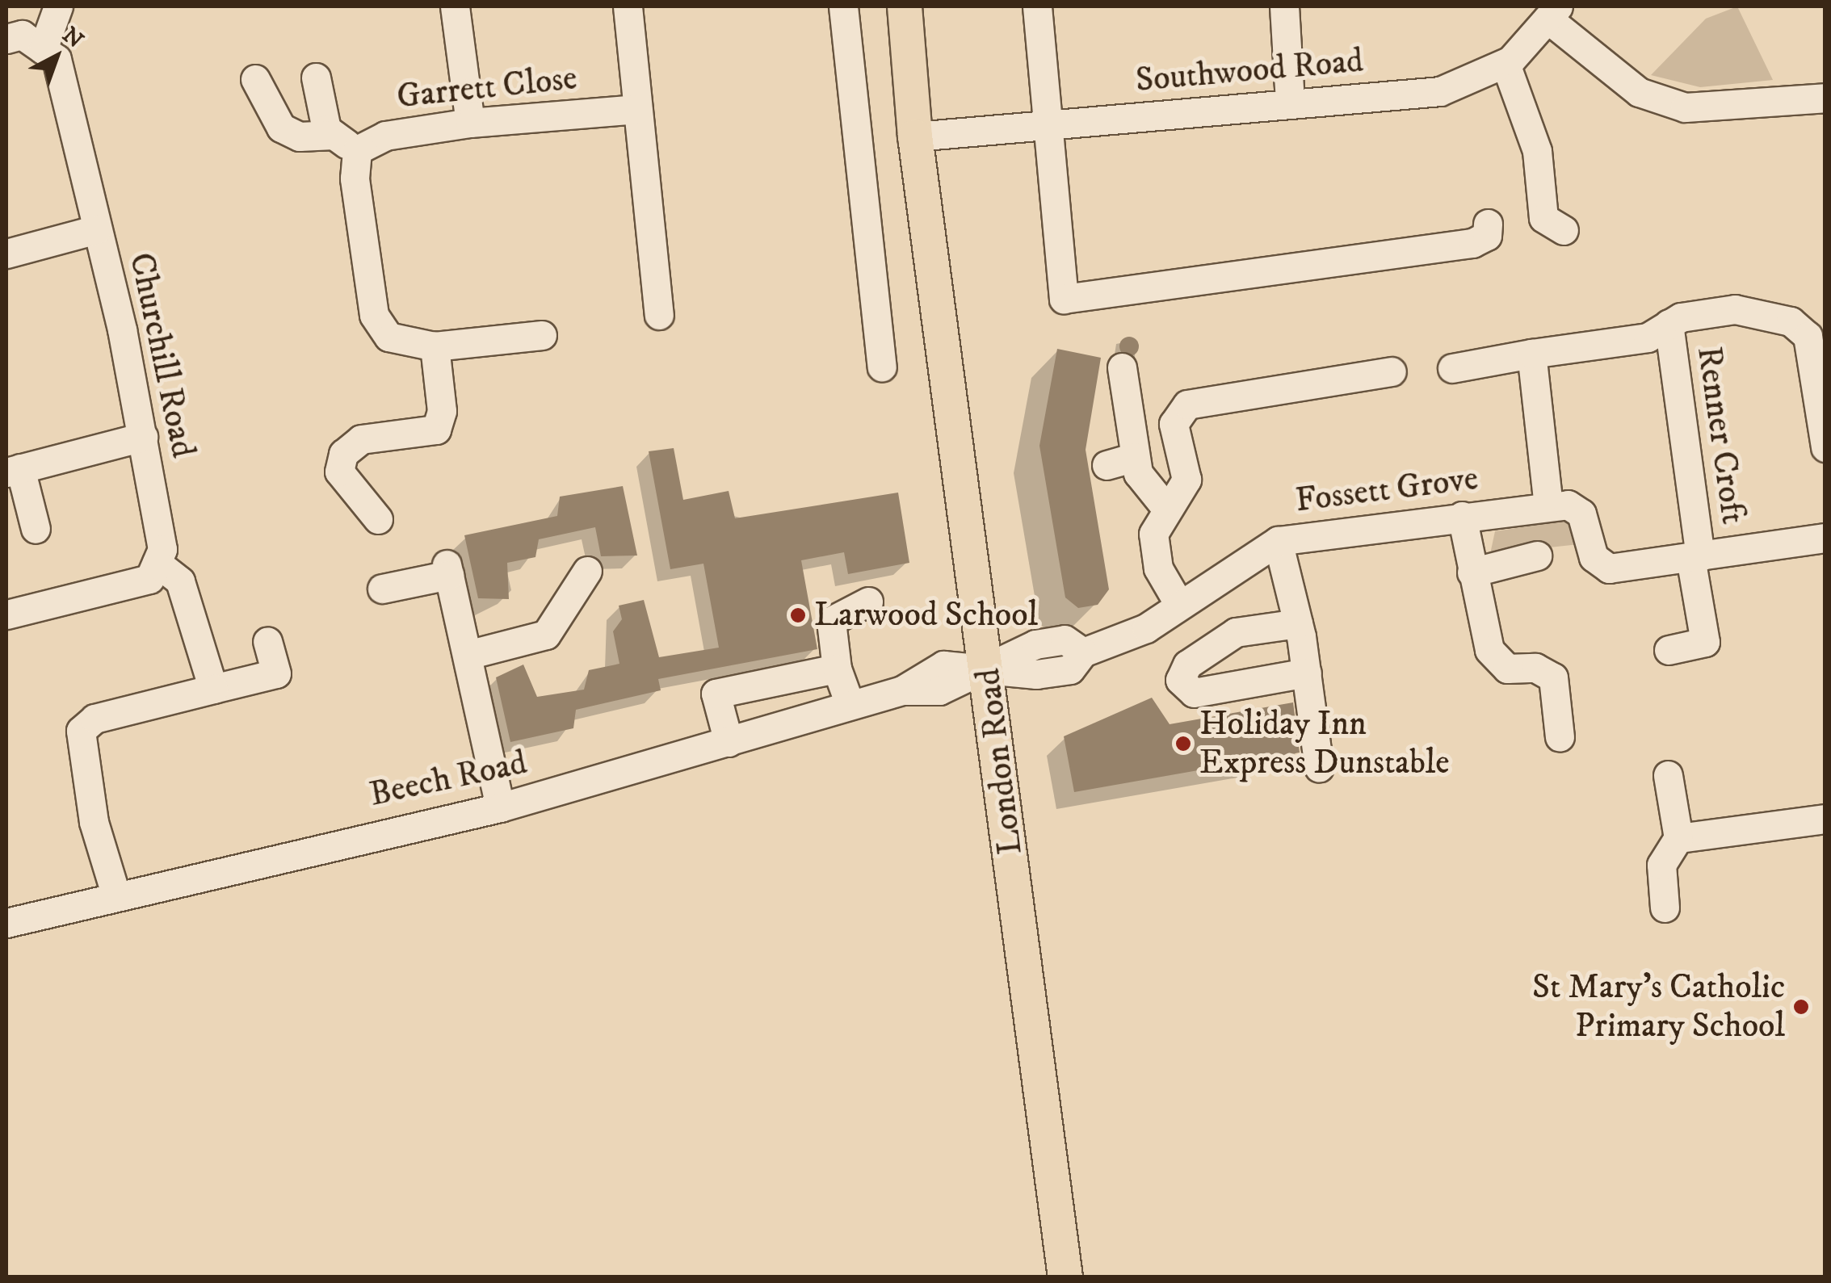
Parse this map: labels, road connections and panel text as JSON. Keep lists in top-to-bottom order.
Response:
{
  "streets": {
    "main road": ["London Road"],
    "street": [
      "Southwood Road",
      "Garrett Close",
      "Churchill Road",
      "Renner Croft",
      "Fossett Grove",
      "Beech Road"
    ]
  },
  "crossings": [
    ["Southwood Road", "London Road"],
    ["Renner Croft", "Fossett Grove"],
    ["Fossett Grove", "London Road"],
    ["Fossett Grove", "Beech Road"],
    ["London Road", "Beech Road"]
  ],
  "places": ["Larwood School", "Holiday Inn Express Dunstable", "St Mary's Catholic Primary School"],
  "north": "top right"
}
